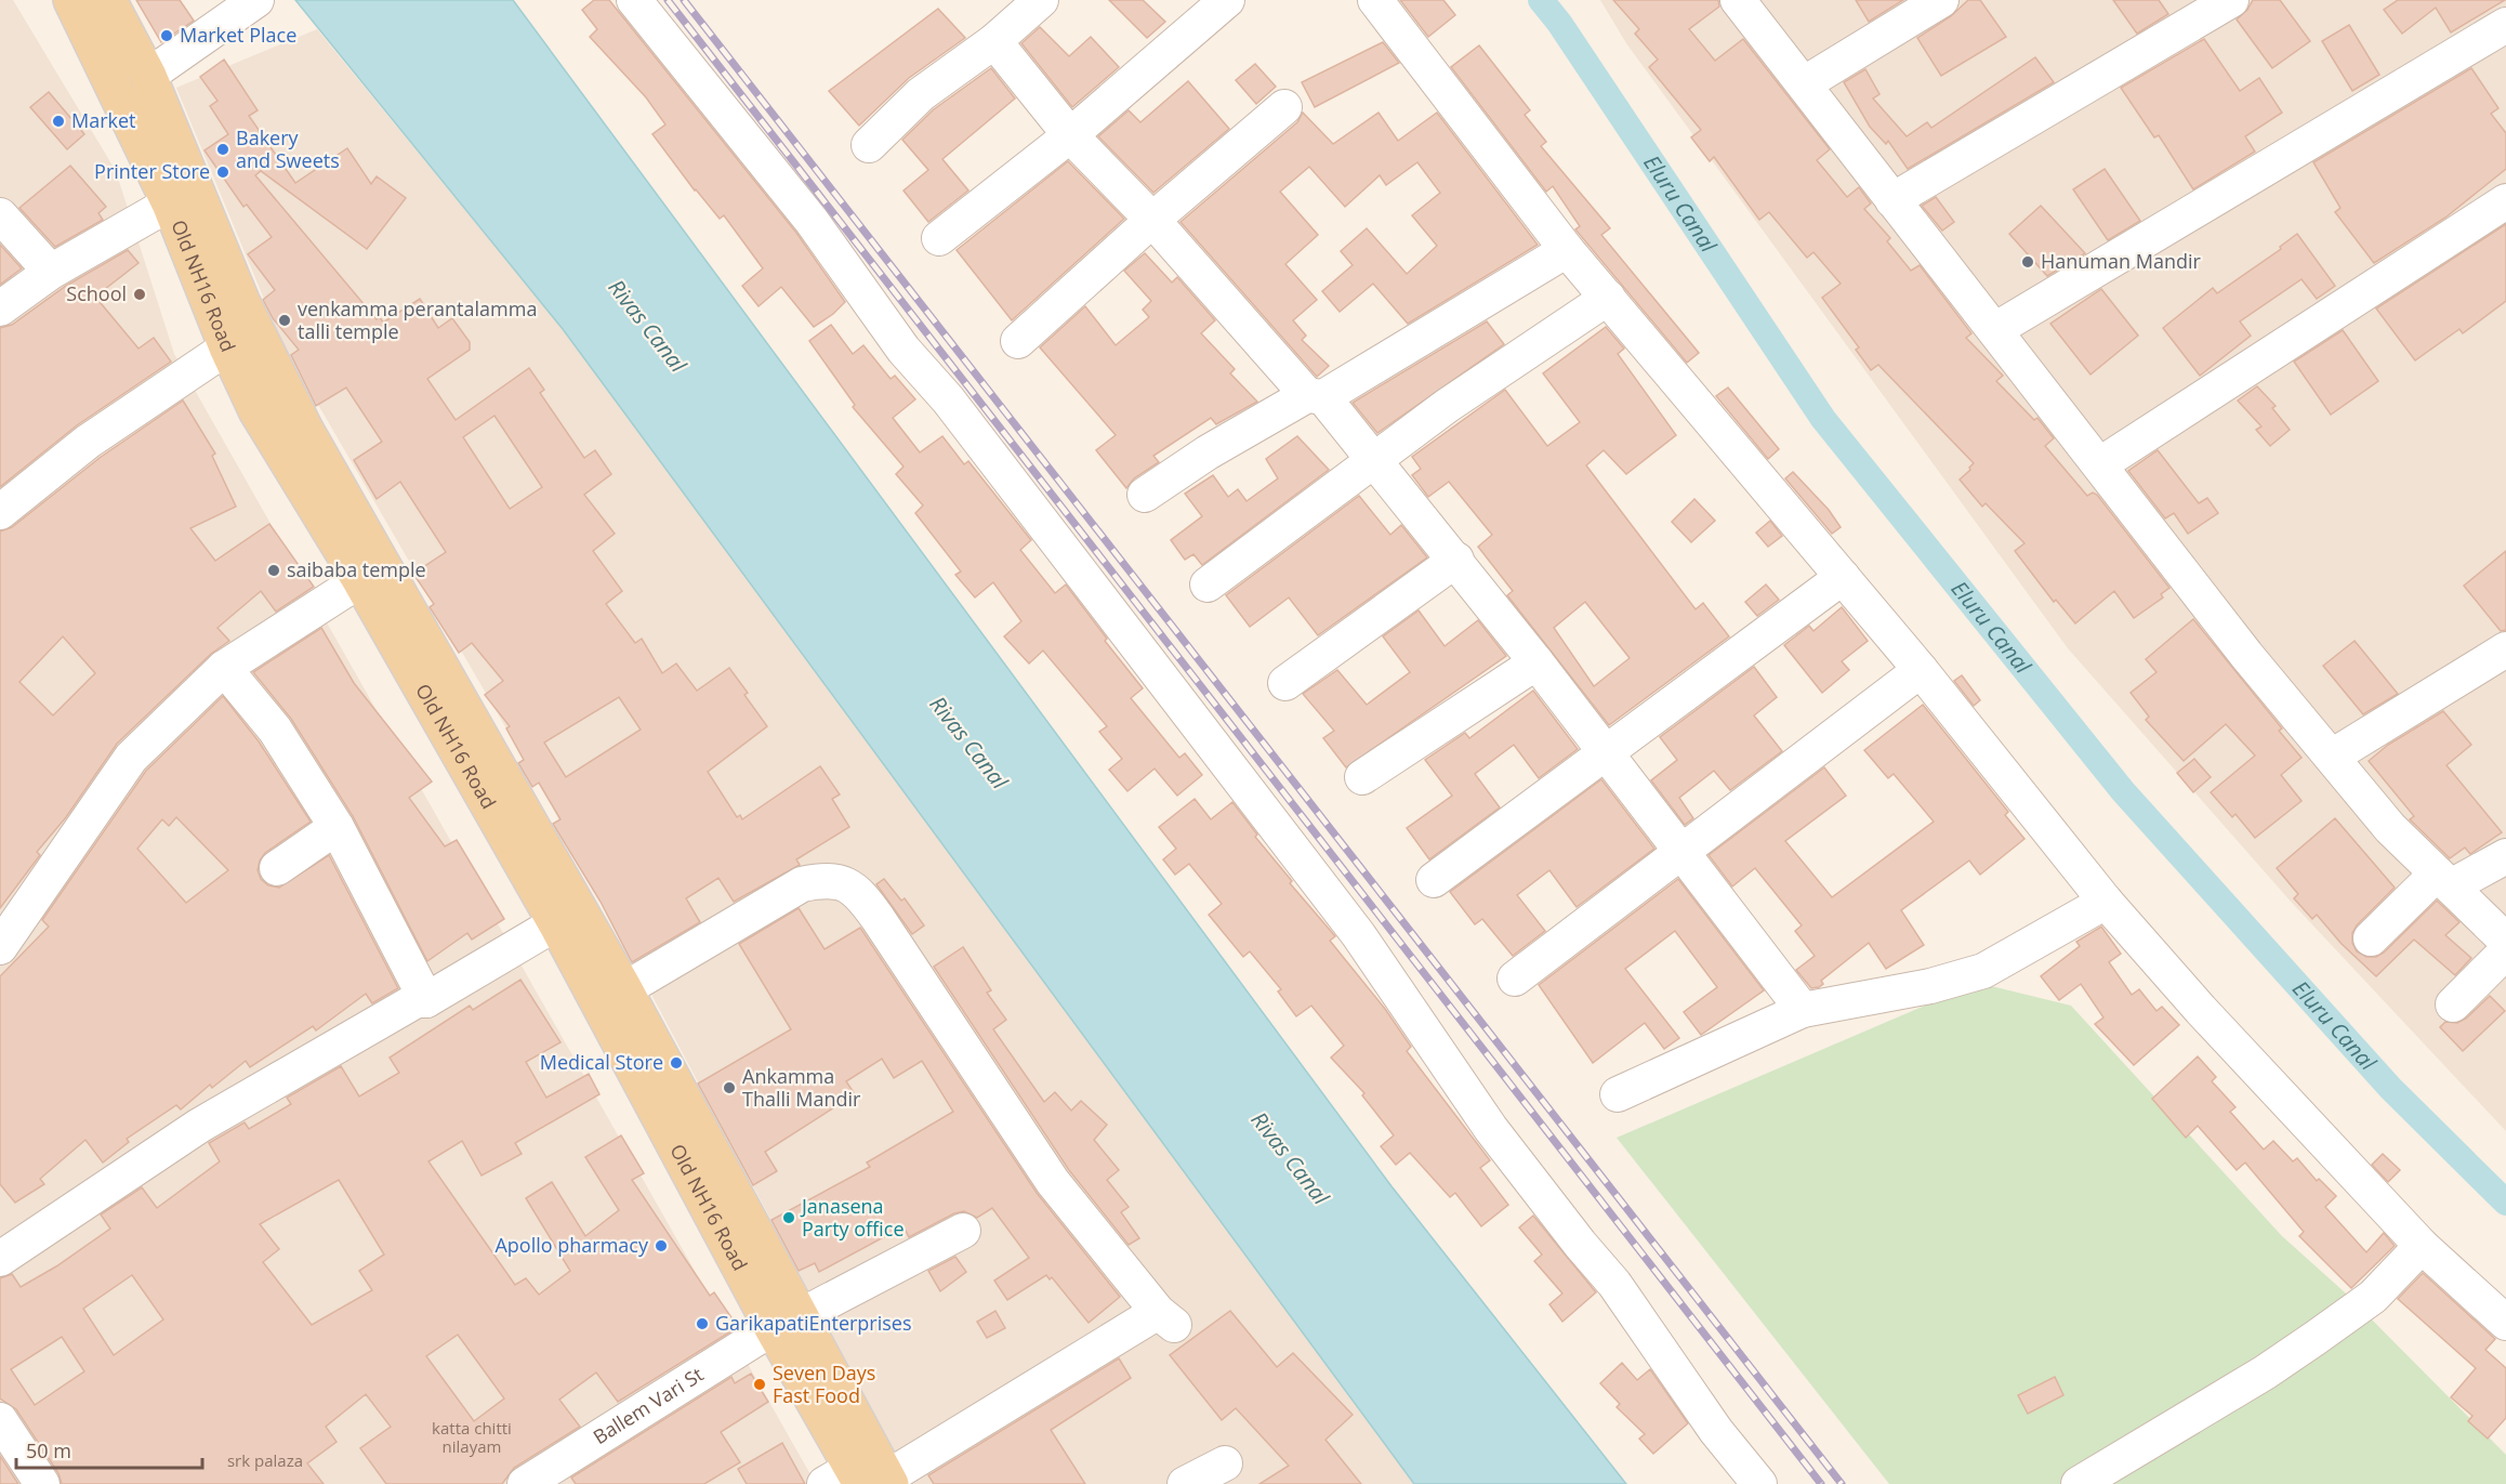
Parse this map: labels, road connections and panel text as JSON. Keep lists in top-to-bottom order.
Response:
{
  "streets": {
    "main road": ["Old NH16 Road"],
    "street": ["Ballem Vari St"]
  },
  "crossings": [
    ["Old NH16 Road", "Ballem Vari St"]
  ],
  "water": ["Eluru Canal", "Rivas Canal"],
  "places": [
    "Market Place",
    "Market",
    "Bakery and Sweets",
    "Printer Store",
    "Hanuman Mandir",
    "School",
    "venkamma perantalamma talli temple",
    "saibaba temple",
    "Medical Store",
    "Ankamma Thalli Mandir",
    "Janasena Party office",
    "Apollo pharmacy",
    "GarikapatiEnterprises",
    "Seven Days Fast Food"
  ],
  "house_numbers": ["katta chitti nilayam", "srk palaza"],
  "scale_bar": "50 m"
}
